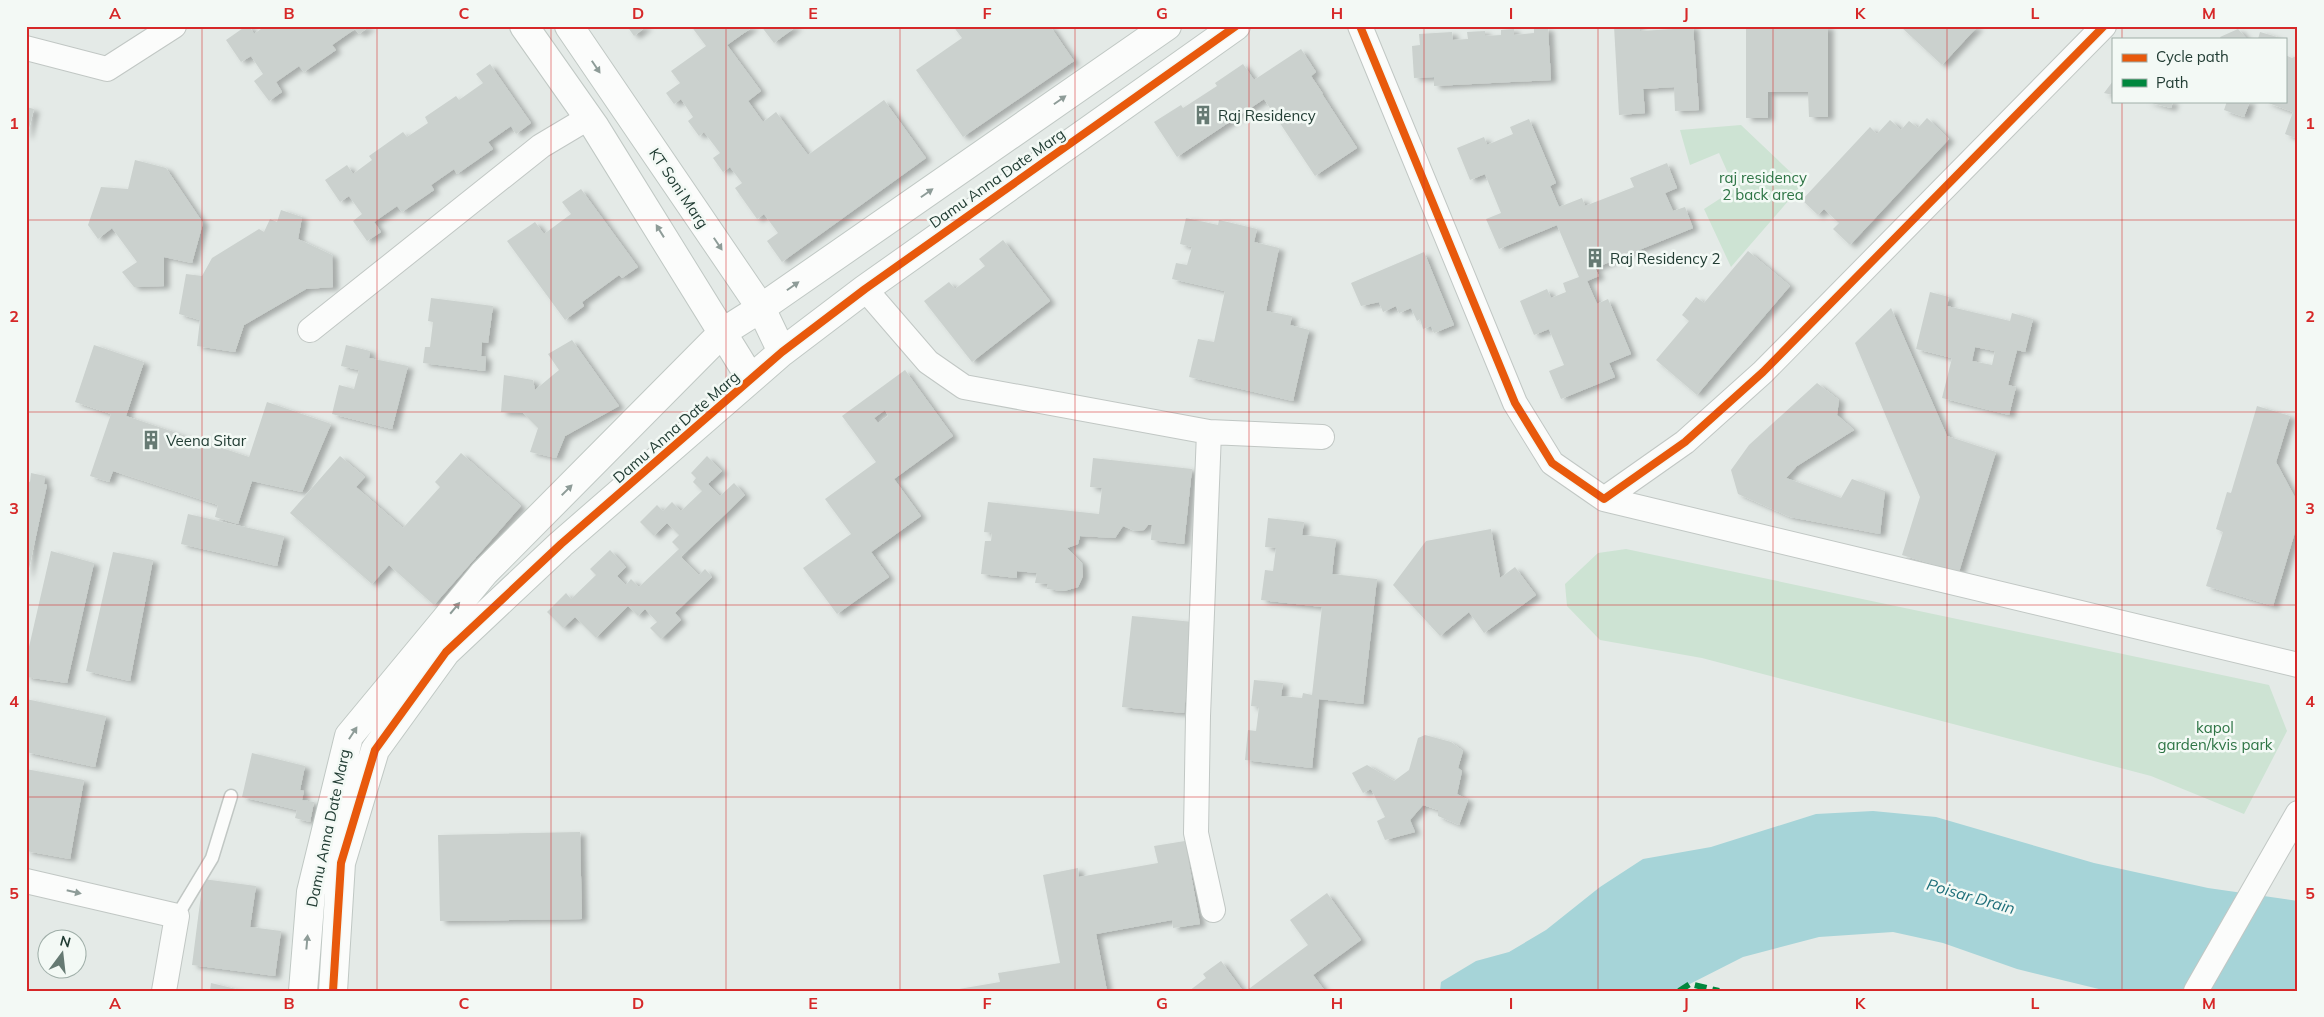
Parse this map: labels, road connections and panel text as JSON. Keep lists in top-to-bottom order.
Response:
{
  "streets": {
    "street": ["Damu Anna Date Marg", "KT Soni Marg"]
  },
  "crossings": [
    ["Damu Anna Date Marg", "KT Soni Marg"]
  ],
  "water": ["Poisar Drain"],
  "parks": ["raj residency 2 back area", "kapol garden/kvis park"],
  "places": {
    "building": ["Raj Residency", "Raj Residency 2", "Veena Sitar"]
  },
  "legend": ["Cycle path", "Path"],
  "north": "top",
  "grid": {
    "columns": [
      "A",
      "B",
      "C",
      "D",
      "E",
      "F",
      "G",
      "H",
      "I",
      "J",
      "K",
      "L",
      "M"
    ],
    "rows": [
      "1",
      "2",
      "3",
      "4",
      "5"
    ]
  }
}
